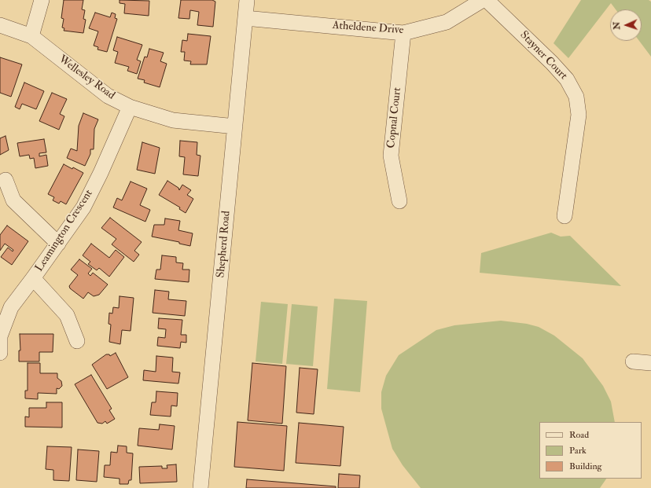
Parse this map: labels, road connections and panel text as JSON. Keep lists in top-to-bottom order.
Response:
{
  "streets": {
    "street": [
      "Atheldene Drive",
      "Stayner Court",
      "Wellesley Road",
      "Copnal Court",
      "Leamington Crescent",
      "Shepherd Road"
    ]
  },
  "crossings": [
    ["Atheldene Drive", "Copnal Court"],
    ["Atheldene Drive", "Shepherd Road"],
    ["Wellesley Road", "Leamington Crescent"],
    ["Wellesley Road", "Shepherd Road"]
  ],
  "legend": ["Road", "Park", "Building"],
  "north": "left"
}
